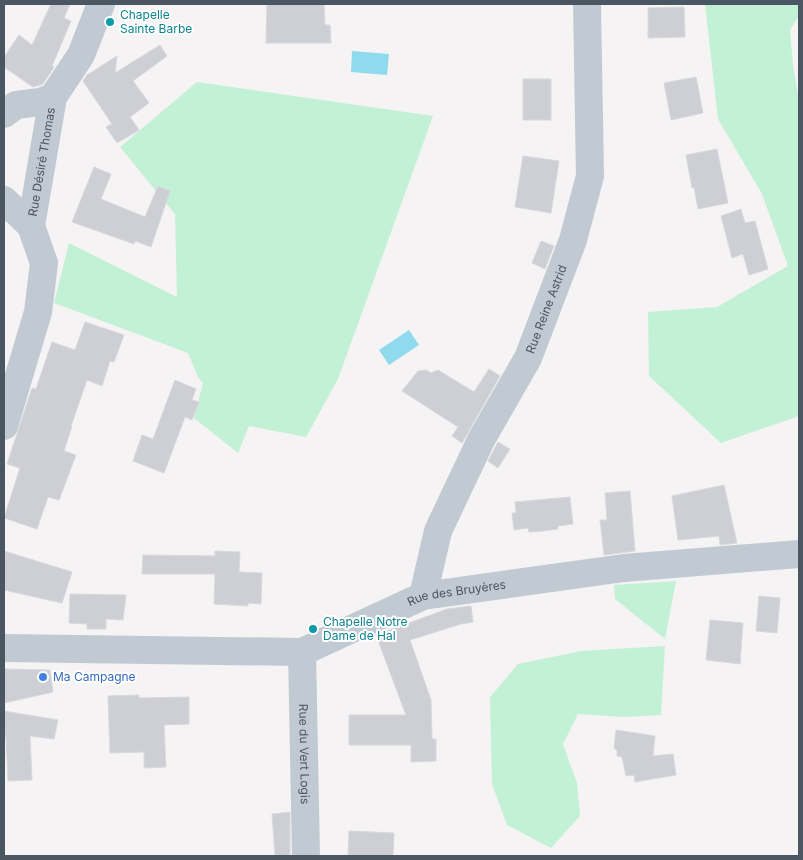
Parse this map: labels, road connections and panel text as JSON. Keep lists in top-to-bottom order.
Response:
{
  "streets": {
    "street": [
      "Rue Désiré Thomas",
      "Rue Reine Astrid",
      "Rue des Bruyères",
      "Rue du Vert Logis"
    ]
  },
  "crossings": [
    ["Rue Reine Astrid", "Rue des Bruyères"],
    ["Rue des Bruyères", "Rue du Vert Logis"]
  ],
  "places": ["Chapelle Sainte Barbe", "Chapelle Notre Dame de Hal", "Ma Campagne"]
}
